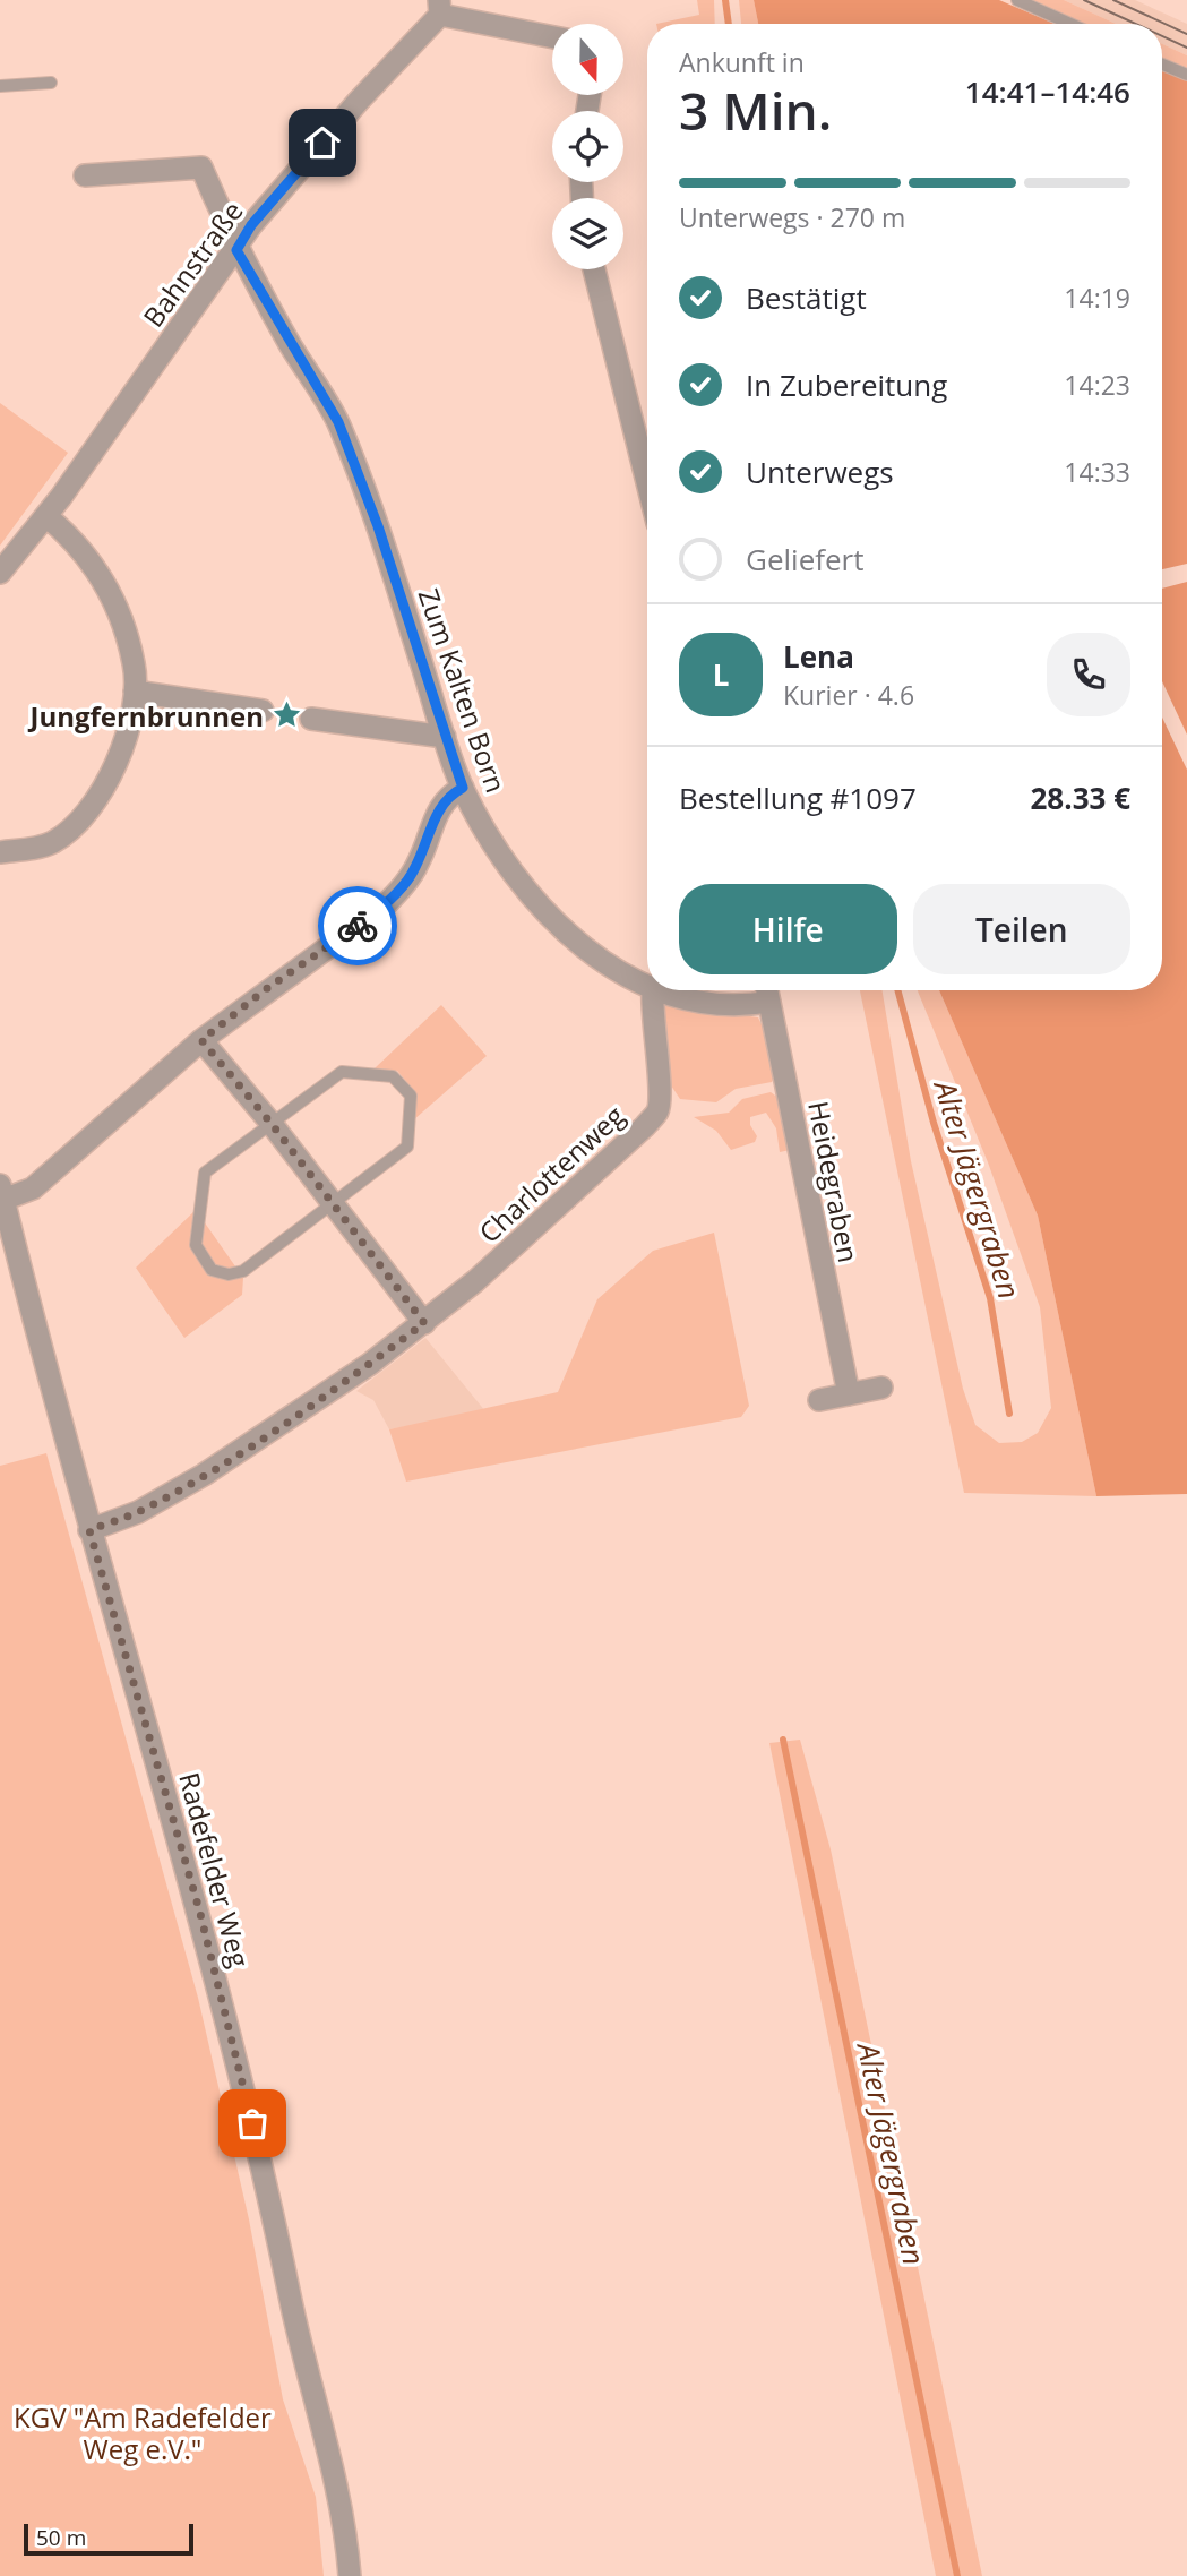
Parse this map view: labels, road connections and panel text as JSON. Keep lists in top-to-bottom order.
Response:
{
  "streets": {
    "street": [
      "Bahnstraße",
      "Zum Kalten Born",
      "Charlottenweg",
      "Heidegraben",
      "Radefelder Weg"
    ]
  },
  "crossings": [
    ["Bahnstraße", "Zum Kalten Born"],
    ["Zum Kalten Born", "Charlottenweg"],
    ["Zum Kalten Born", "Heidegraben"],
    ["Charlottenweg", "Radefelder Weg"]
  ],
  "water": ["Alter Jägergraben"],
  "parks": ["KGV \"Am Radefelder Weg e.V.\""],
  "places": {
    "place": ["Jungfernbrunnen"]
  },
  "scale_bar": "50 m",
  "north": "bottom",
  "page": {
    "heading": ["3 Min.", "Ankunft in", "14:41–14:46"],
    "panel": [
      "Lena",
      "Kurier · 4.6",
      "Bestellung #1097",
      "28.33 €"
    ],
    "bar": "Unterwegs · 270 m",
    "list": [
      ["Bestätigt", "14:19"],
      ["In Zubereitung", "14:23"],
      ["Unterwegs", "14:33"],
      "Geliefert"
    ],
    "round": "L",
    "buttons": ["Hilfe", "Teilen"],
    "scale": "50 m"
  }
}
